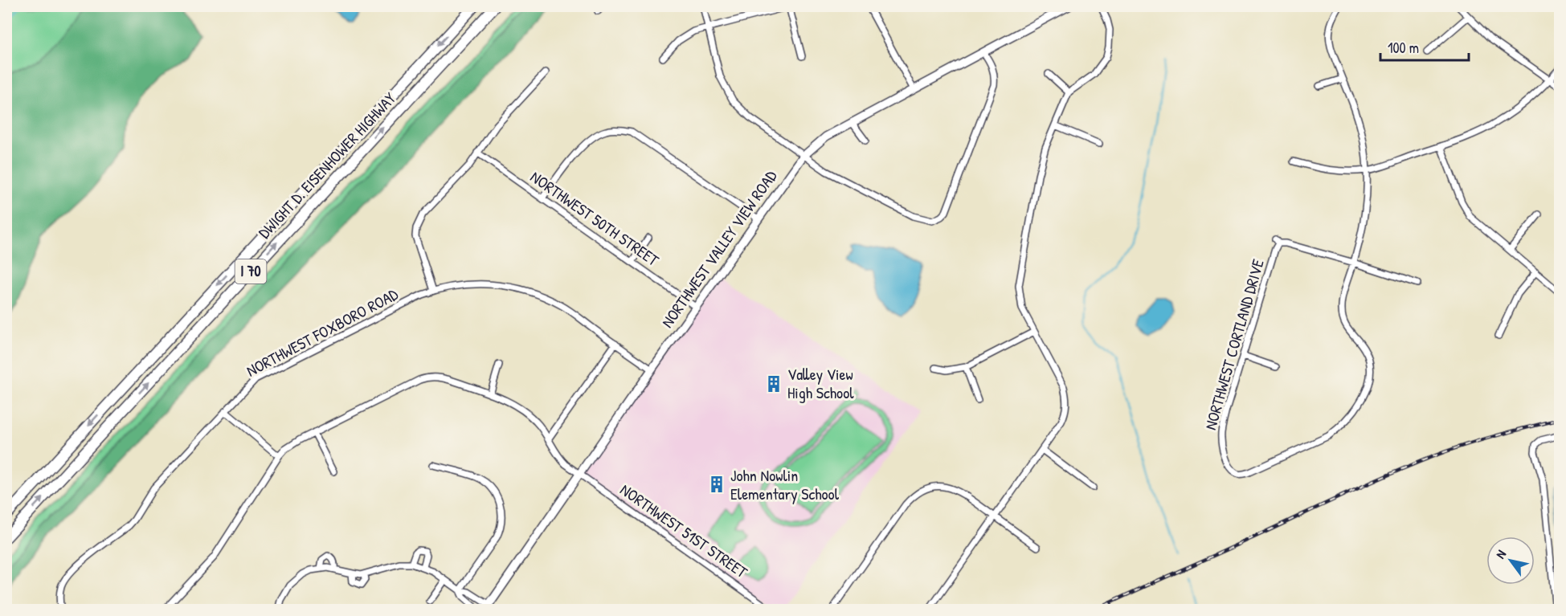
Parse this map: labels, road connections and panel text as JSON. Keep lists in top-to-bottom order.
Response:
{
  "streets": {
    "highway": ["DWIGHT D. EISENHOWER HIGHWAY", "I 70"],
    "street": [
      "NORTHWEST 50TH STREET",
      "NORTHWEST VALLEY VIEW ROAD",
      "NORTHWEST FOXBORO ROAD",
      "NORTHWEST CORTLAND DRIVE",
      "NORTHWEST 51ST STREET"
    ]
  },
  "crossings": [
    ["NORTHWEST 50TH STREET", "NORTHWEST VALLEY VIEW ROAD"],
    ["NORTHWEST VALLEY VIEW ROAD", "NORTHWEST FOXBORO ROAD"],
    ["NORTHWEST VALLEY VIEW ROAD", "NORTHWEST 51ST STREET"]
  ],
  "places": {
    "building": ["Valley View High School", "John Nowlin Elementary School"]
  },
  "scale_bar": "100 m",
  "north": "top left"
}
